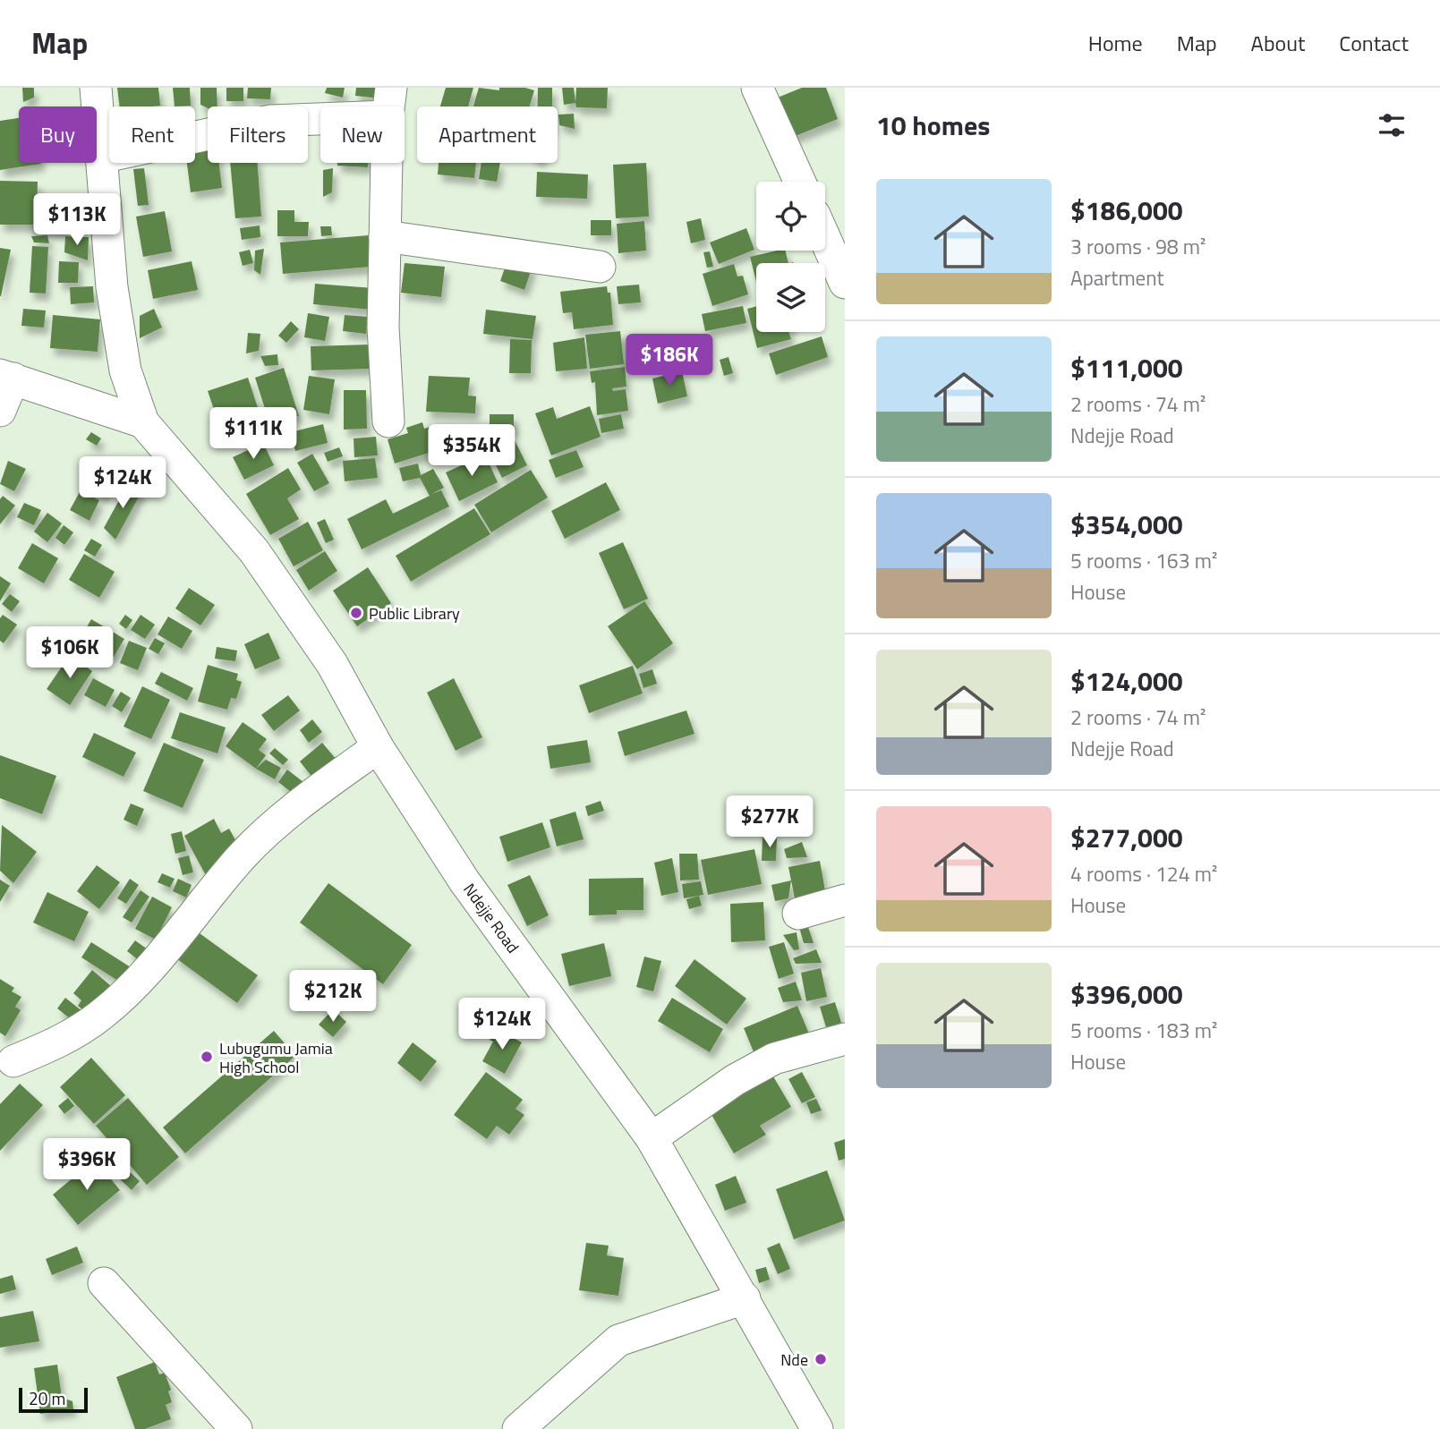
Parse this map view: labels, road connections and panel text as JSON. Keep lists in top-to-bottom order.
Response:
{
  "streets": {
    "street": ["Ndejje Road"]
  },
  "places": ["Public Library", "Lubugumu Jamia High School", "Nde"],
  "scale_bar": "20 m",
  "page": {
    "header": "Map",
    "nav": [
      "Home",
      "Map",
      "About",
      "Contact"
    ],
    "heading": "10 homes",
    "chip": [
      "Buy",
      "Rent",
      "Filters",
      "New",
      "Apartment"
    ],
    "list": [
      {
        "name": "$186,000",
        "note": "3 rooms · 98 m² · Apartment"
      },
      {
        "name": "$111,000",
        "note": "2 rooms · 74 m² · Ndejje Road"
      },
      {
        "name": "$354,000",
        "note": "5 rooms · 163 m² · House"
      },
      {
        "name": "$124,000",
        "note": "2 rooms · 74 m² · Ndejje Road"
      },
      {
        "name": "$277,000",
        "note": "4 rooms · 124 m² · House"
      },
      {
        "name": "$396,000",
        "note": "5 rooms · 183 m² · House"
      }
    ],
    "price": [
      "$113K",
      "$186K",
      "$111K",
      "$354K",
      "$124K",
      "$106K",
      "$277K",
      "$212K",
      "$124K",
      "$396K"
    ],
    "scale": "20 m"
  }
}
